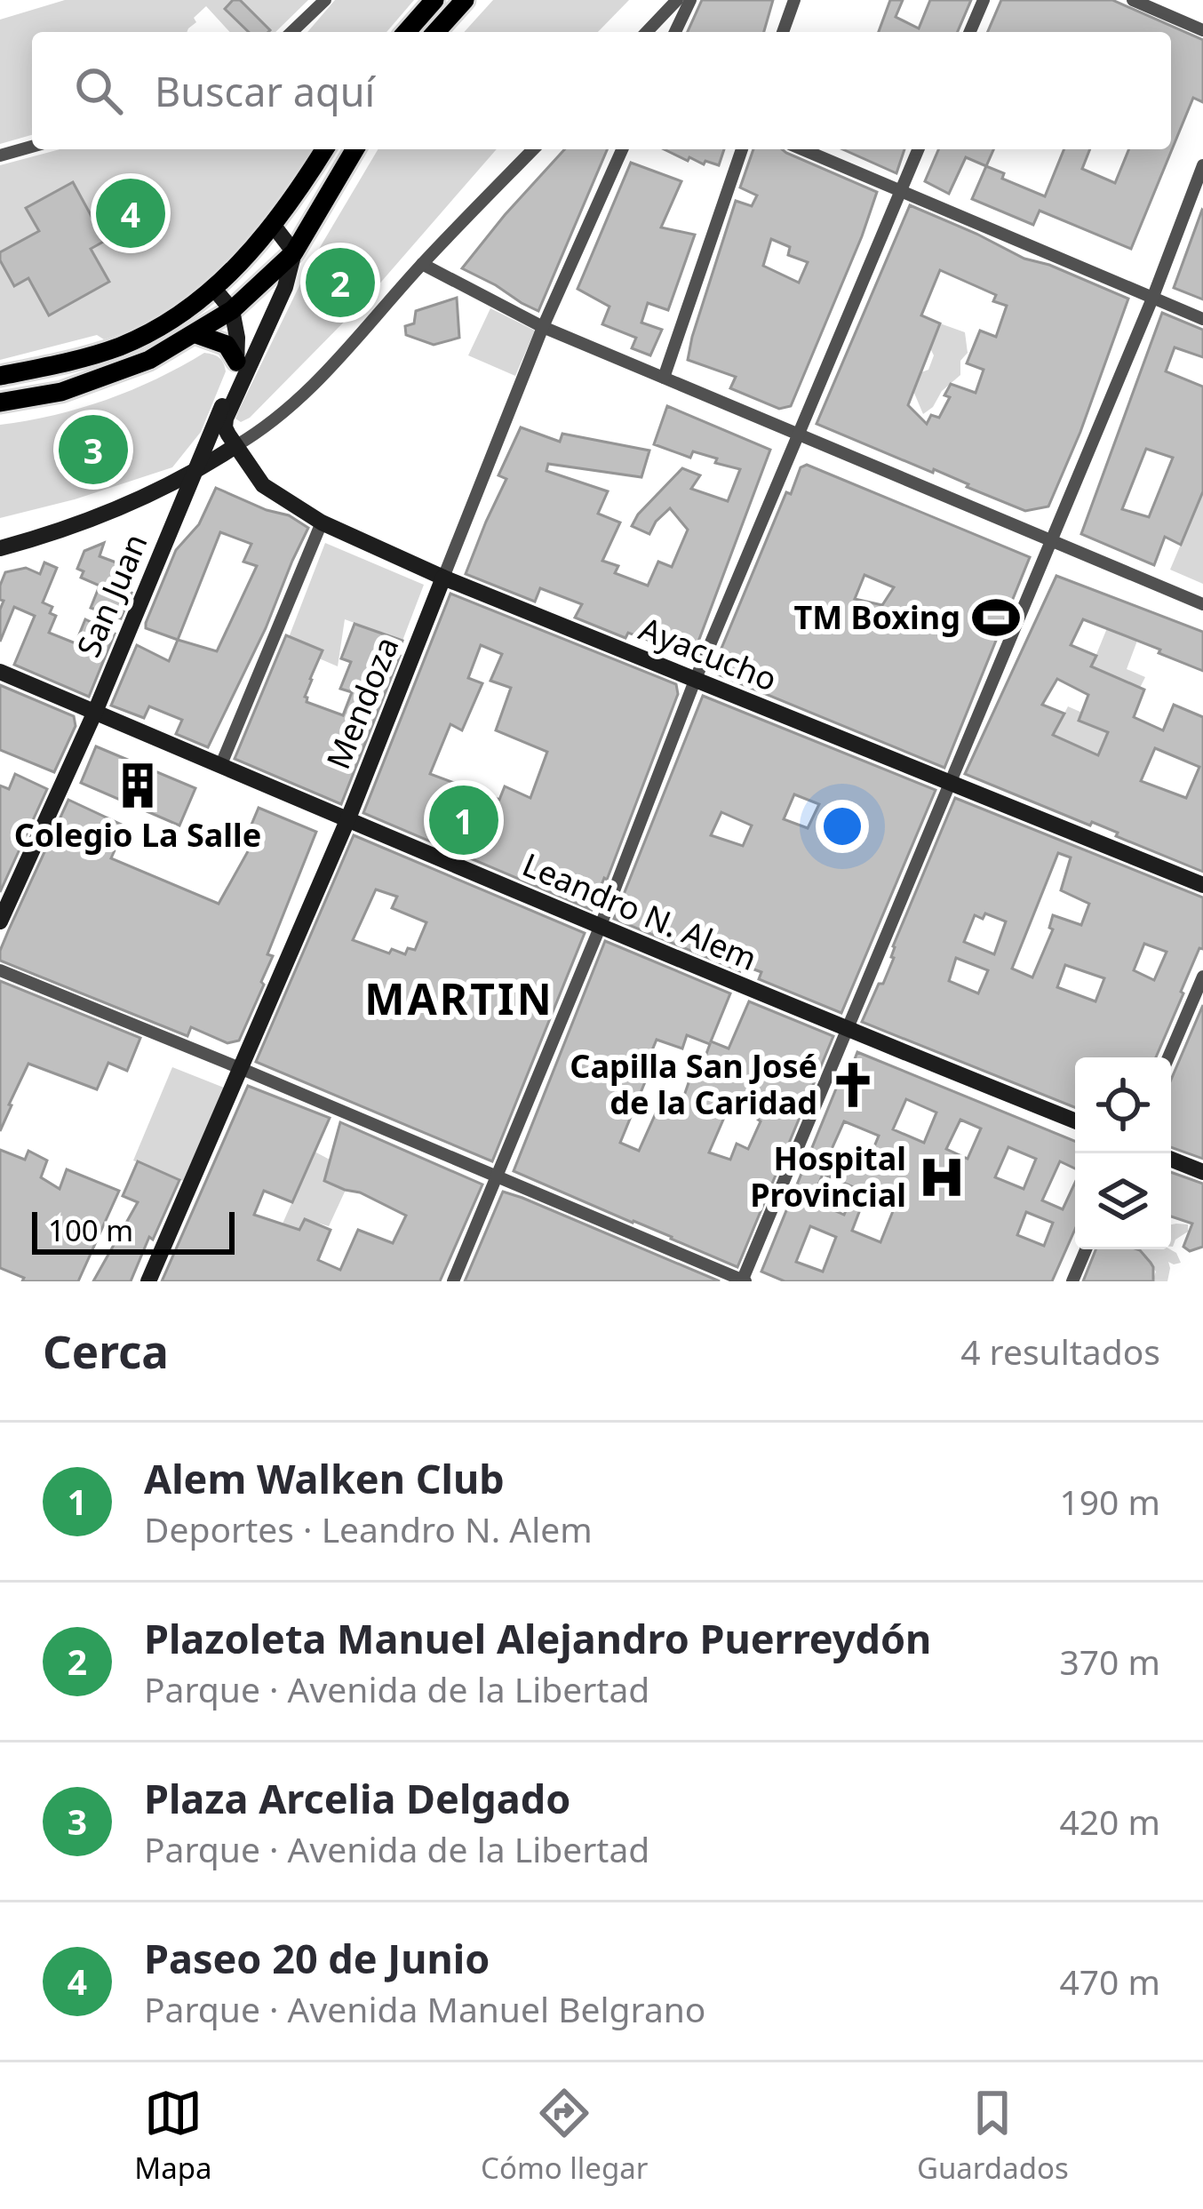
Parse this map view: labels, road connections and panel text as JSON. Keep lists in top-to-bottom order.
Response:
{
  "streets": {
    "main road": [
      "San Juan",
      "Ayacucho",
      "Mendoza",
      "Leandro N. Alem"
    ]
  },
  "crossings": [
    ["San Juan", "Leandro N. Alem"],
    ["Ayacucho", "Mendoza"],
    ["Mendoza", "Leandro N. Alem"]
  ],
  "districts": ["MARTIN"],
  "places": {
    "sports": ["TM Boxing"],
    "building": ["Colegio La Salle"],
    "church": ["Capilla San José de la Caridad"],
    "hospital": ["Hospital Provincial"]
  },
  "scale_bar": "100 m",
  "page": {
    "search": "Buscar aquí",
    "pins": [
      "4",
      "2",
      "3",
      "1"
    ],
    "scale": "100 m",
    "heading": ["Cerca", "4 resultados"],
    "list": [
      {
        "mark": "1",
        "name": "Alem Walken Club",
        "note": "Deportes · Leandro N. Alem",
        "value": "190 m"
      },
      {
        "mark": "2",
        "name": "Plazoleta Manuel Alejandro Puerreydón",
        "note": "Parque · Avenida de la Libertad",
        "value": "370 m"
      },
      {
        "mark": "3",
        "name": "Plaza Arcelia Delgado",
        "note": "Parque · Avenida de la Libertad",
        "value": "420 m"
      },
      {
        "mark": "4",
        "name": "Paseo 20 de Junio",
        "note": "Parque · Avenida Manuel Belgrano",
        "value": "470 m"
      }
    ],
    "nav": ["Mapa", "Cómo llegar", "Guardados"]
  }
}
